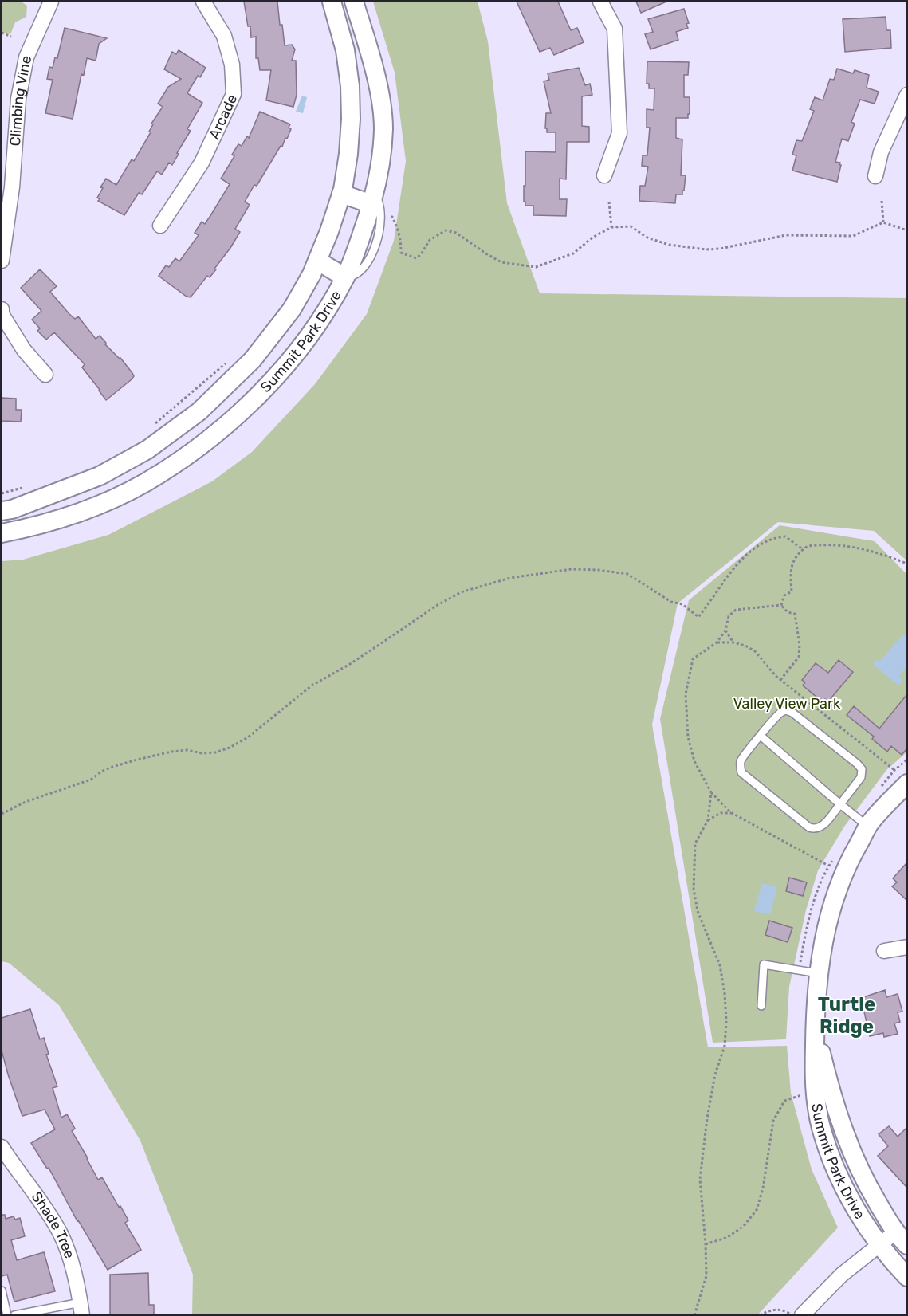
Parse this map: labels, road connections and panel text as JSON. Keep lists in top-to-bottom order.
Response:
{
  "streets": {
    "street": [
      "Climbing Vine",
      "Arcade",
      "Summit Park Drive",
      "Shade Tree"
    ]
  },
  "districts": ["Turtle Ridge"],
  "parks": ["Valley View Park"]
}
